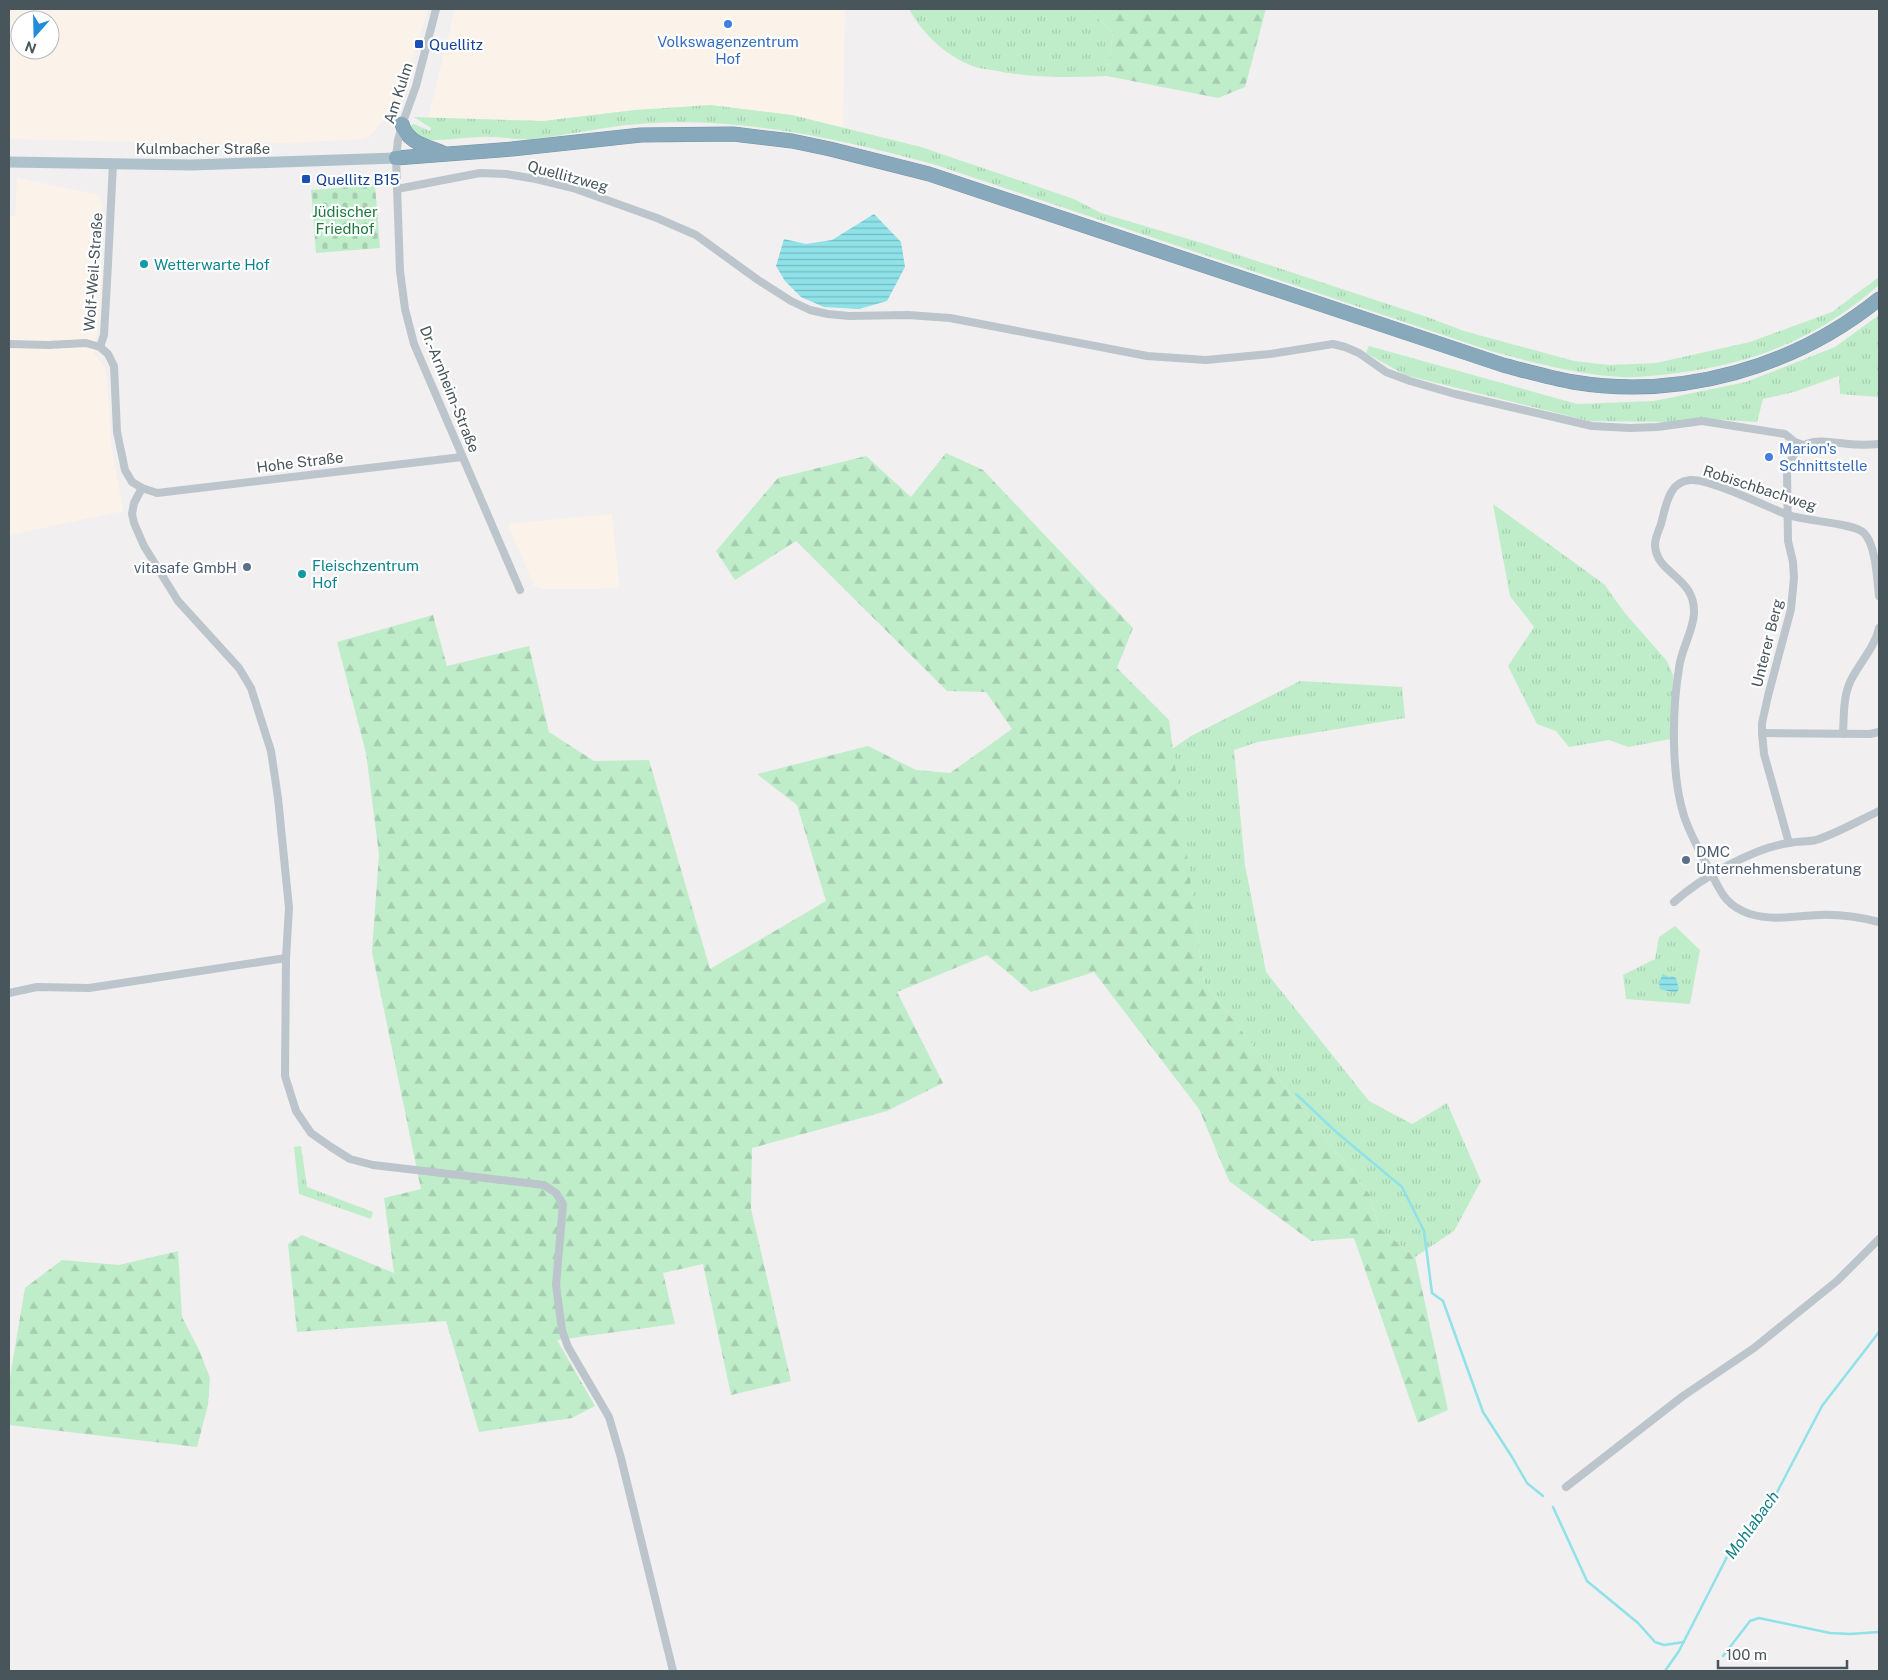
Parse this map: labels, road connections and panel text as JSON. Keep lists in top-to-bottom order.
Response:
{
  "streets": {
    "main road": ["Kulmbacher Straße"],
    "street": [
      "Am Kulm",
      "Quellitzweg",
      "Wolf-Weil-Straße",
      "Dr.-Arnheim-Straße",
      "Hohe Straße",
      "Robischbachweg",
      "Unterer Berg"
    ]
  },
  "crossings": [
    ["Am Kulm", "Kulmbacher Straße"],
    ["Am Kulm", "Dr.-Arnheim-Straße"],
    ["Kulmbacher Straße", "Wolf-Weil-Straße"],
    ["Kulmbacher Straße", "Dr.-Arnheim-Straße"],
    ["Quellitzweg", "Dr.-Arnheim-Straße"],
    ["Quellitzweg", "Unterer Berg"],
    ["Wolf-Weil-Straße", "Hohe Straße"],
    ["Dr.-Arnheim-Straße", "Hohe Straße"],
    ["Robischbachweg", "Unterer Berg"]
  ],
  "water": ["Mohlabach"],
  "parks": ["Jüdischer Friedhof"],
  "places": {
    "other": [
      "Volkswagenzentrum Hof",
      "Wetterwarte Hof",
      "Marion's Schnittstelle",
      "vitasafe GmbH",
      "Fleischzentrum Hof",
      "DMC Unternehmensberatung"
    ],
    "transit": ["Quellitz", "Quellitz B15"]
  },
  "scale_bar": "100 m",
  "north": "bottom"
}
